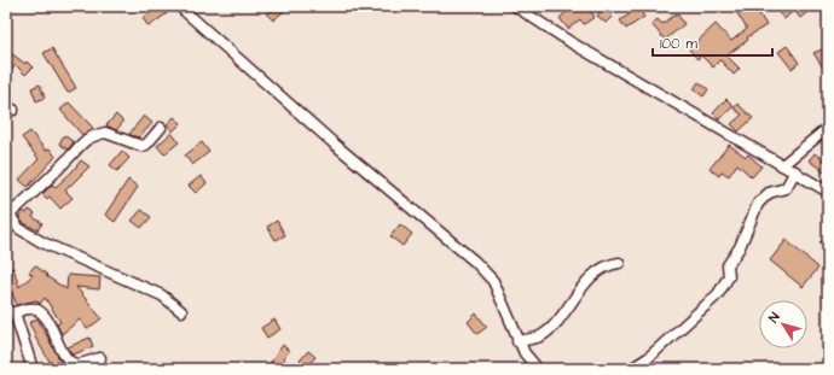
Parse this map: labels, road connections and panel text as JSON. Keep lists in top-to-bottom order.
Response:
{
  "scale_bar": "100 m",
  "north": "top left"
}
